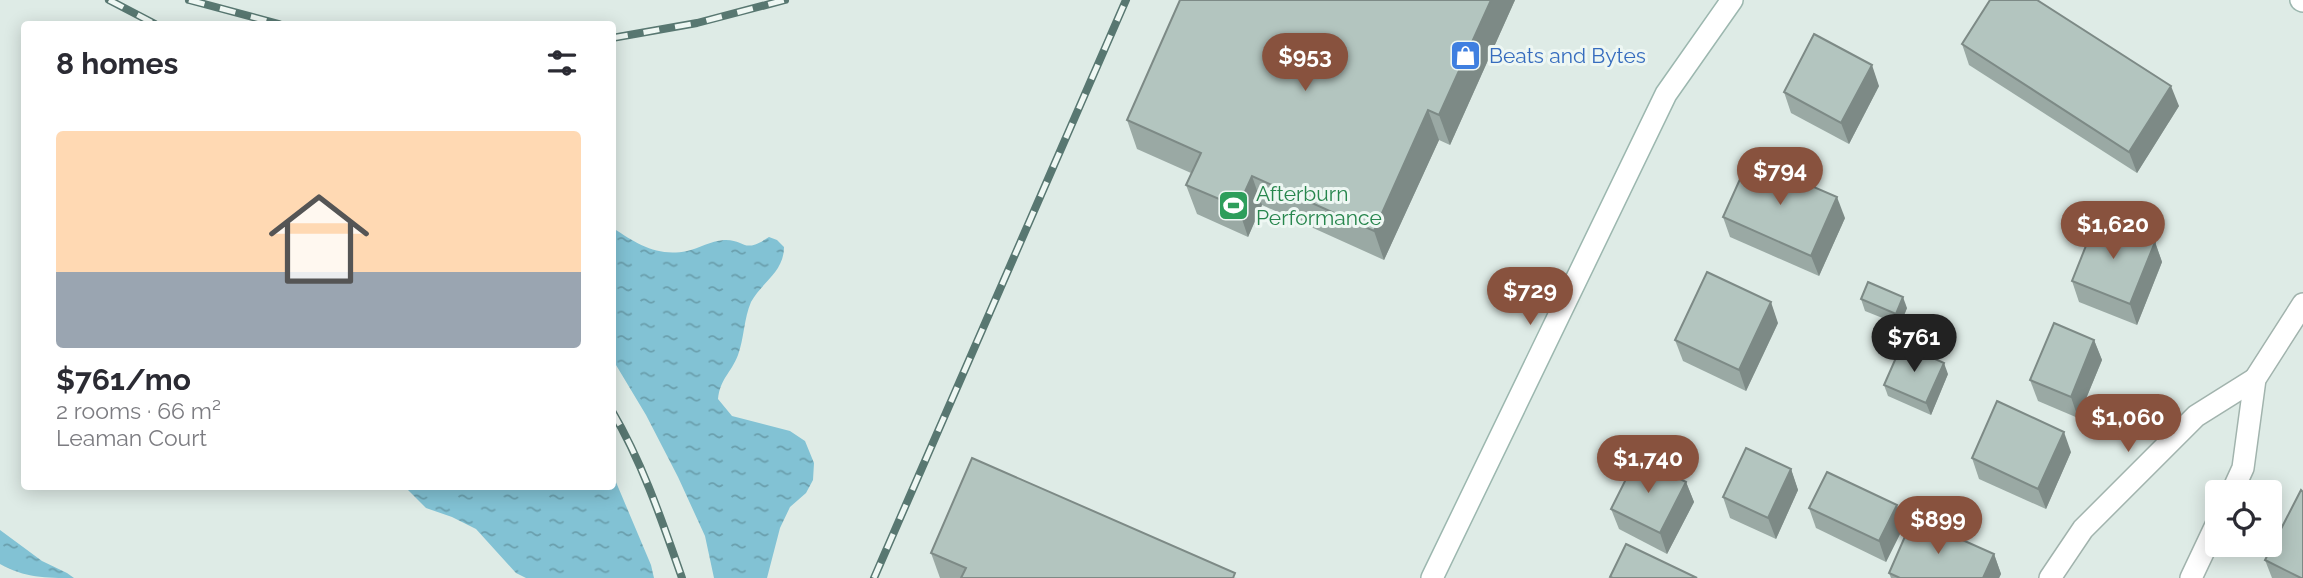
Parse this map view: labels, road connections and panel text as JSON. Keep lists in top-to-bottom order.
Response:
{
  "places": {
    "shop": ["Beats and Bytes"],
    "sports": ["Afterburn Performance"]
  },
  "page": {
    "heading": "8 homes",
    "price": [
      "$953",
      "$794",
      "$1,620",
      "$729",
      "$761",
      "$1,060",
      "$1,740",
      "$899"
    ],
    "list": [
      {
        "name": "$761/mo",
        "note": "2 rooms · 66 m² · Leaman Court"
      }
    ]
  }
}
